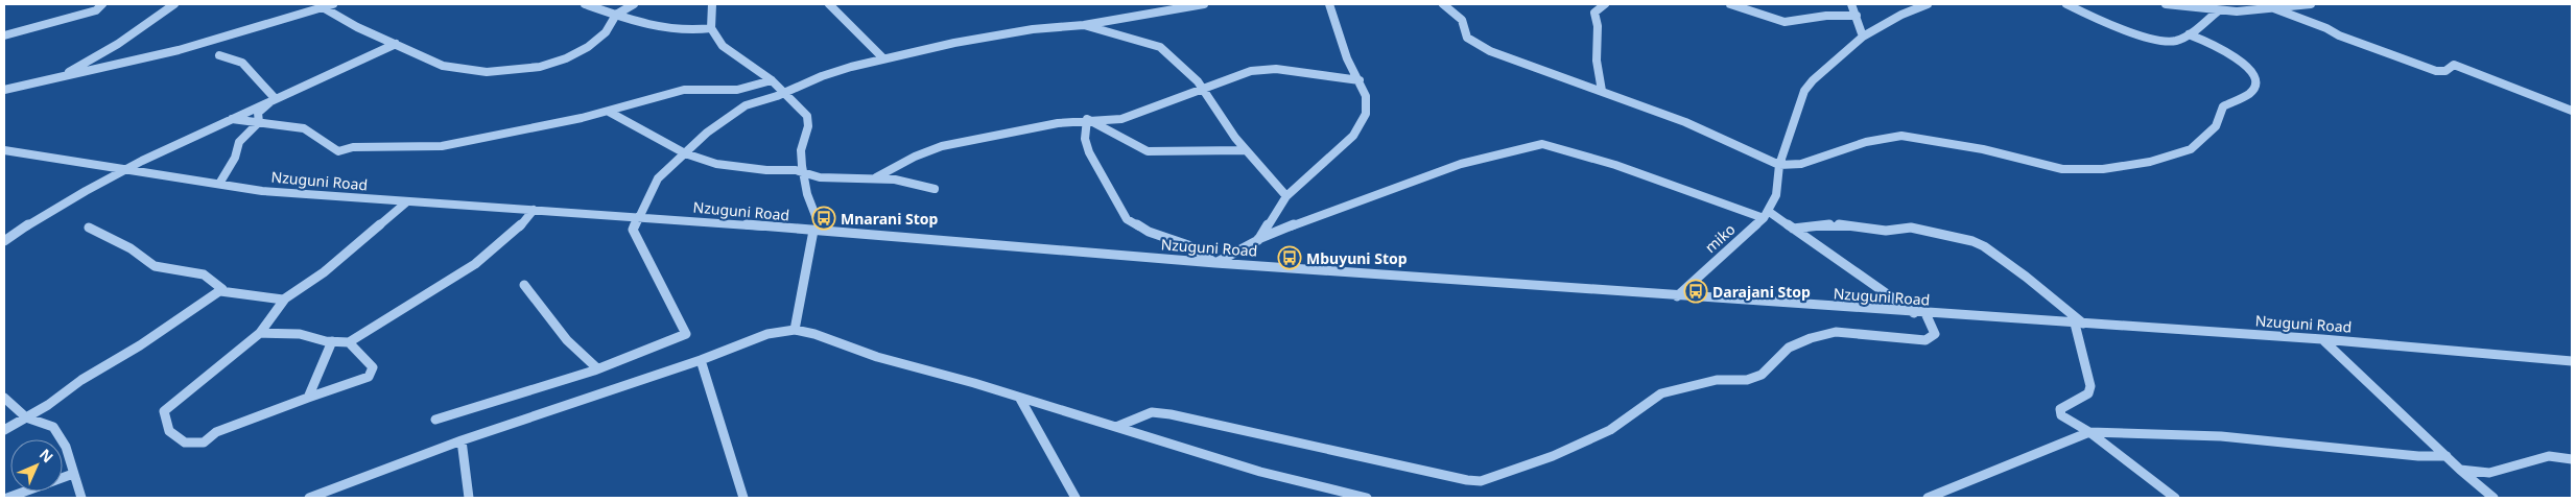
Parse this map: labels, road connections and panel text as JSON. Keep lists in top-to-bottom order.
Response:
{
  "streets": {
    "street": ["Nzuguni Road", "miko"]
  },
  "crossings": [
    ["Nzuguni Road", "miko"]
  ],
  "places": {
    "bus stop": ["Mnarani Stop", "Mbuyuni Stop", "Darajani Stop"]
  },
  "north": "top right"
}
